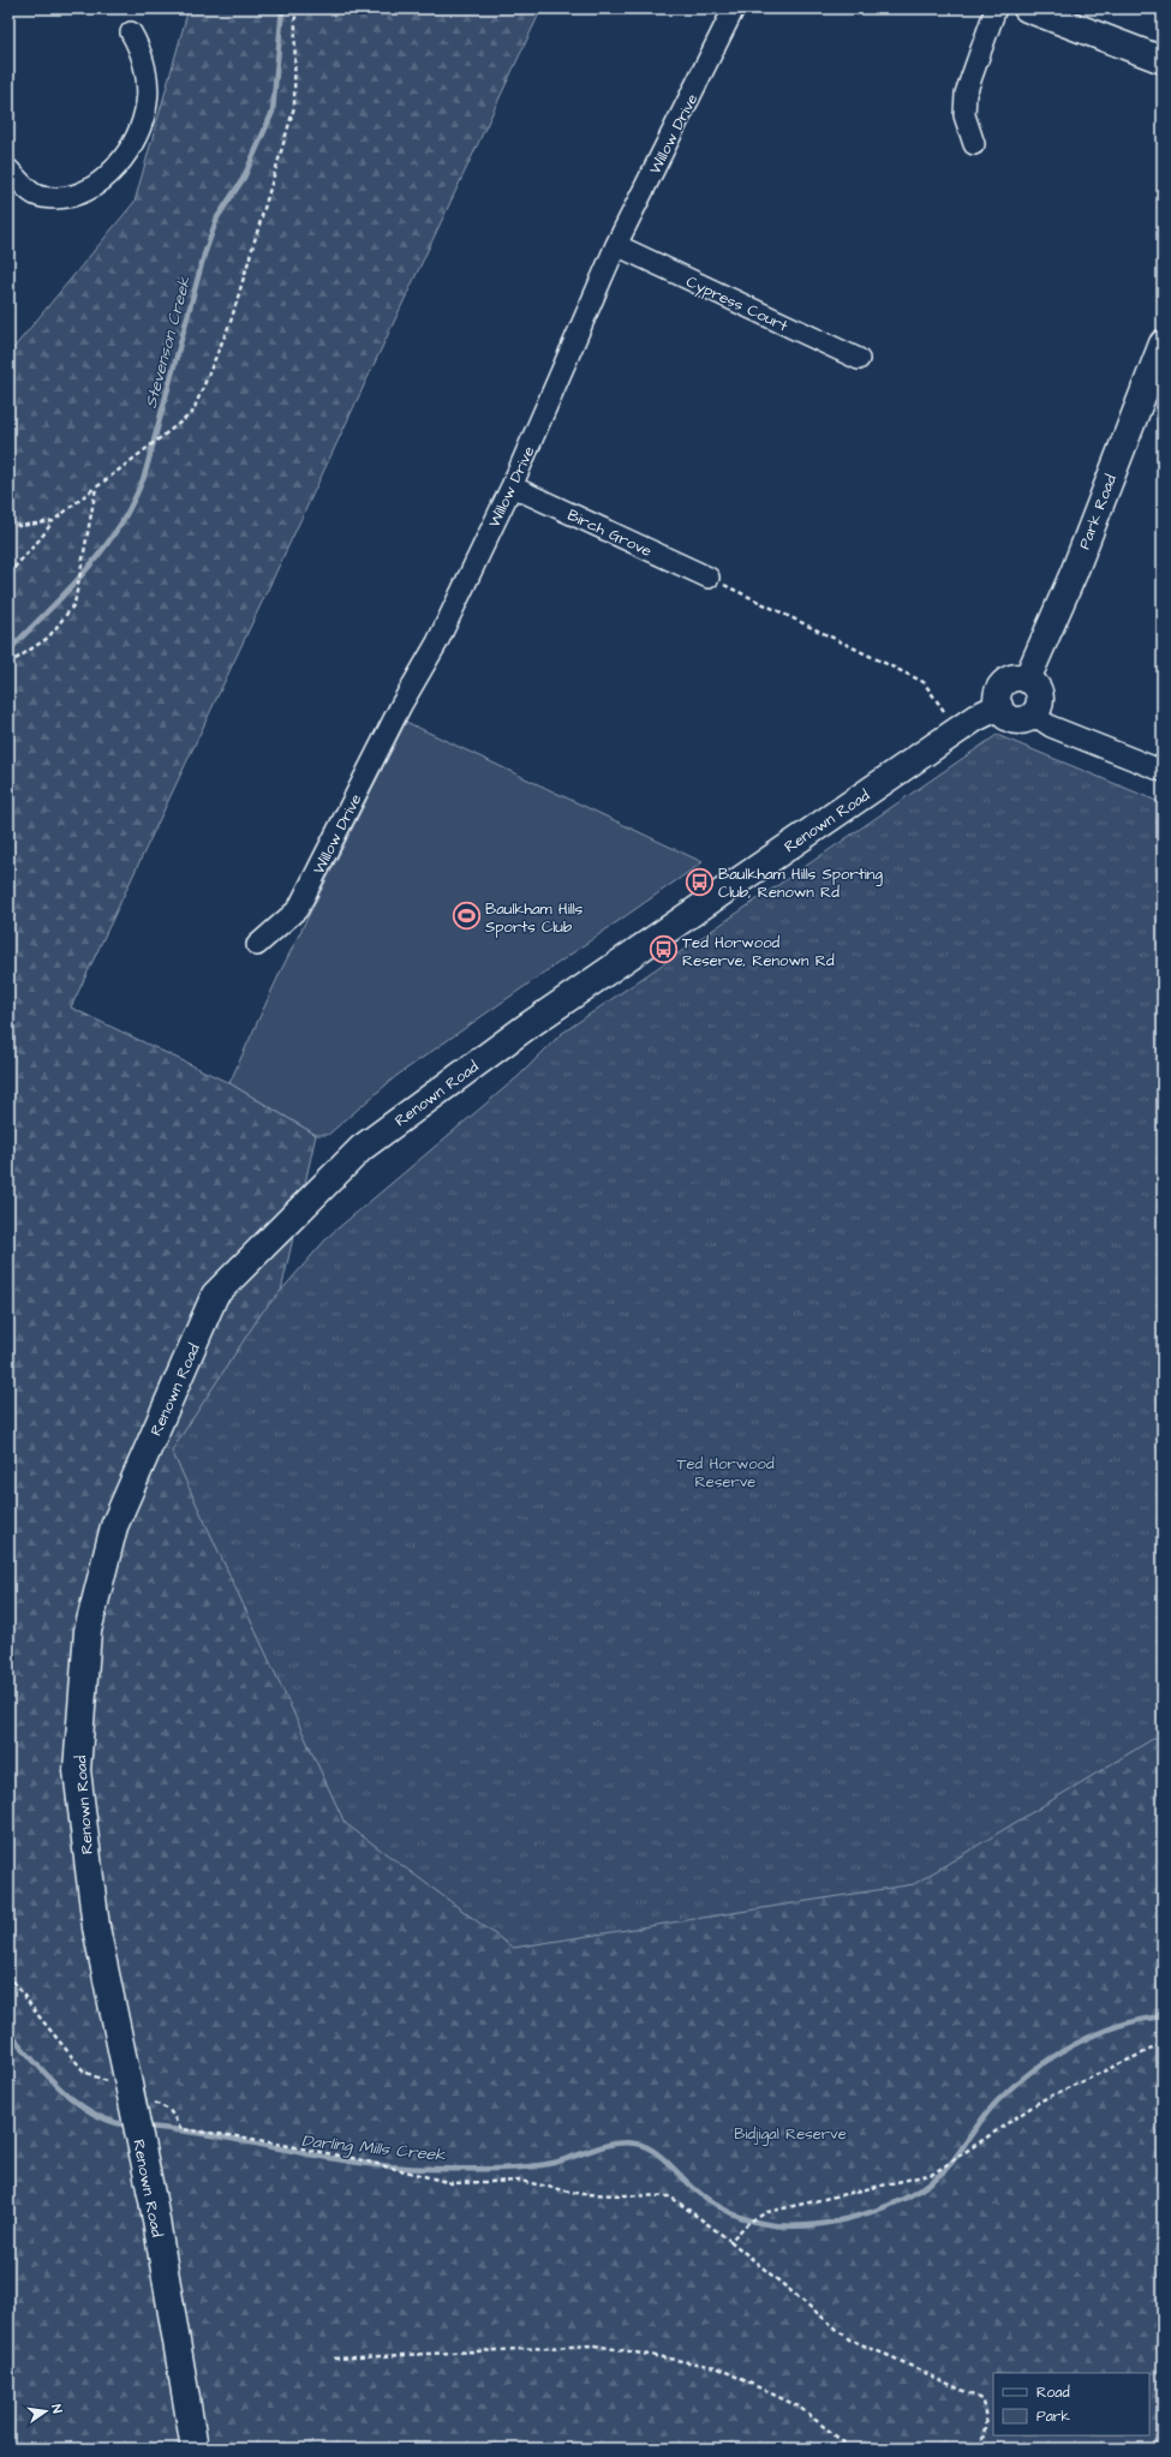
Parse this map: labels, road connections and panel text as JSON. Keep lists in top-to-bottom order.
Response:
{
  "streets": {
    "main road": ["Park Road", "Renown Road"],
    "street": ["Willow Drive", "Cypress Court", "Birch Grove"]
  },
  "crossings": [
    ["Willow Drive", "Cypress Court"],
    ["Willow Drive", "Birch Grove"],
    ["Park Road", "Renown Road"]
  ],
  "water": ["Stevenson Creek", "Darling Mills Creek"],
  "parks": ["Ted Horwood Reserve", "Bidjigal Reserve"],
  "places": {
    "bus stop": ["Baulkham Hills Sporting Club, Renown Rd", "Ted Horwood Reserve, Renown Rd"],
    "sports": ["Baulkham Hills Sports Club"]
  },
  "legend": ["Road", "Park"],
  "north": "right"
}
